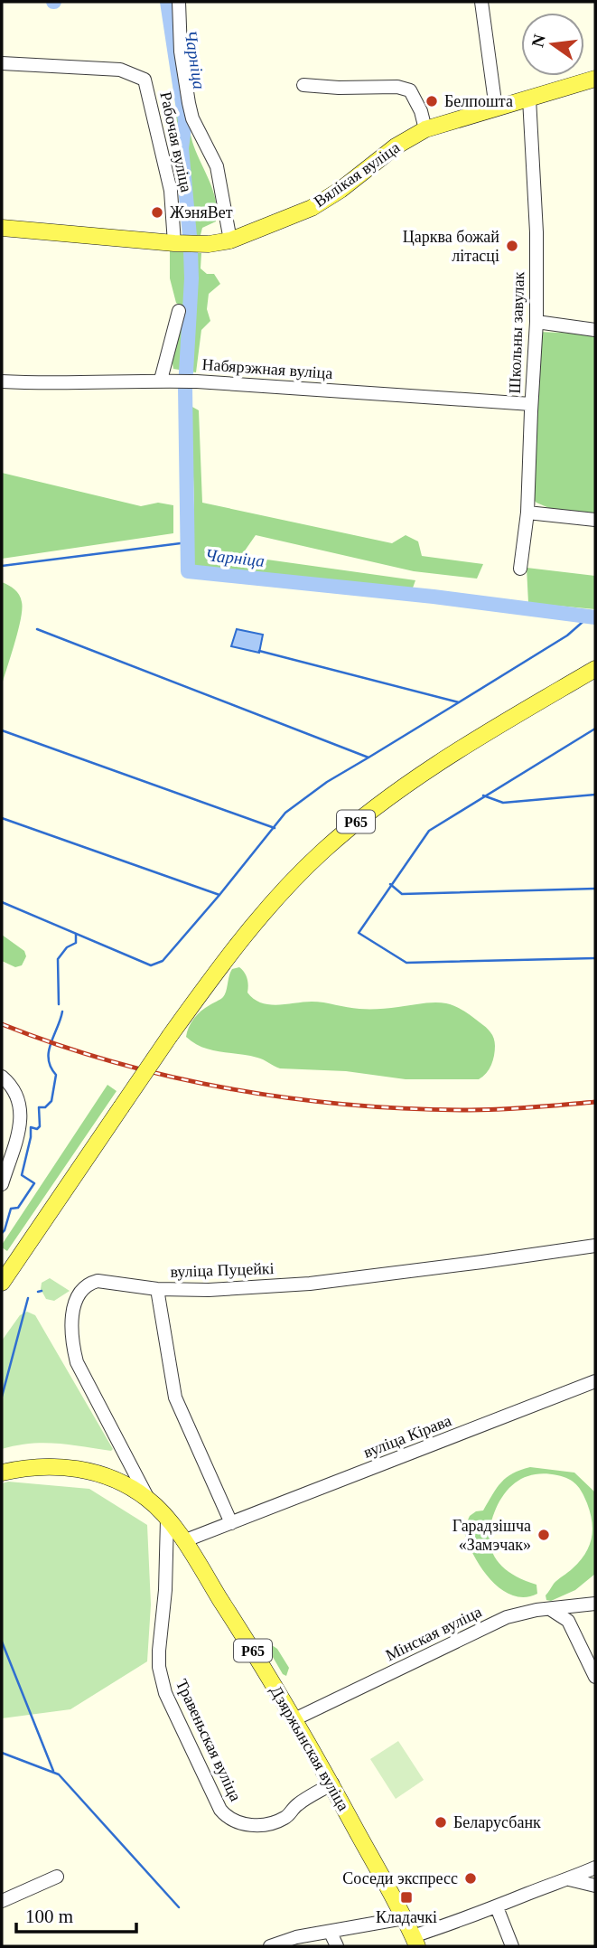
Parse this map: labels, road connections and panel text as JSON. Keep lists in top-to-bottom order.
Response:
{
  "streets": {
    "main road": ["Вялікая вуліца", "Р65", "Дзяржынская вуліца"],
    "street": [
      "Рабочая вуліца",
      "Школьны завулак",
      "Набярэжная вуліца",
      "вуліца Пуцейкі",
      "вуліца Кірава",
      "Мінская вуліца",
      "Травеньская вуліца"
    ]
  },
  "crossings": [
    ["Рабочая вуліца", "Вялікая вуліца"],
    ["Вялікая вуліца", "Школьны завулак"],
    ["Школьны завулак", "Набярэжная вуліца"],
    ["вуліца Пуцейкі", "Дзяржынская вуліца"],
    ["вуліца Кірава", "Дзяржынская вуліца"],
    ["Мінская вуліца", "Дзяржынская вуліца"],
    ["Травеньская вуліца", "Дзяржынская вуліца"]
  ],
  "water": ["Чарніца"],
  "places": {
    "other": [
      "Белпошта",
      "ЖэняВет",
      "Царква божай літасці",
      "Гарадзішча «Замэчак»",
      "Беларусбанк",
      "Соседи экспресс"
    ],
    "transit": ["Кладачкі"]
  },
  "scale_bar": "100 m",
  "north": "left"
}
